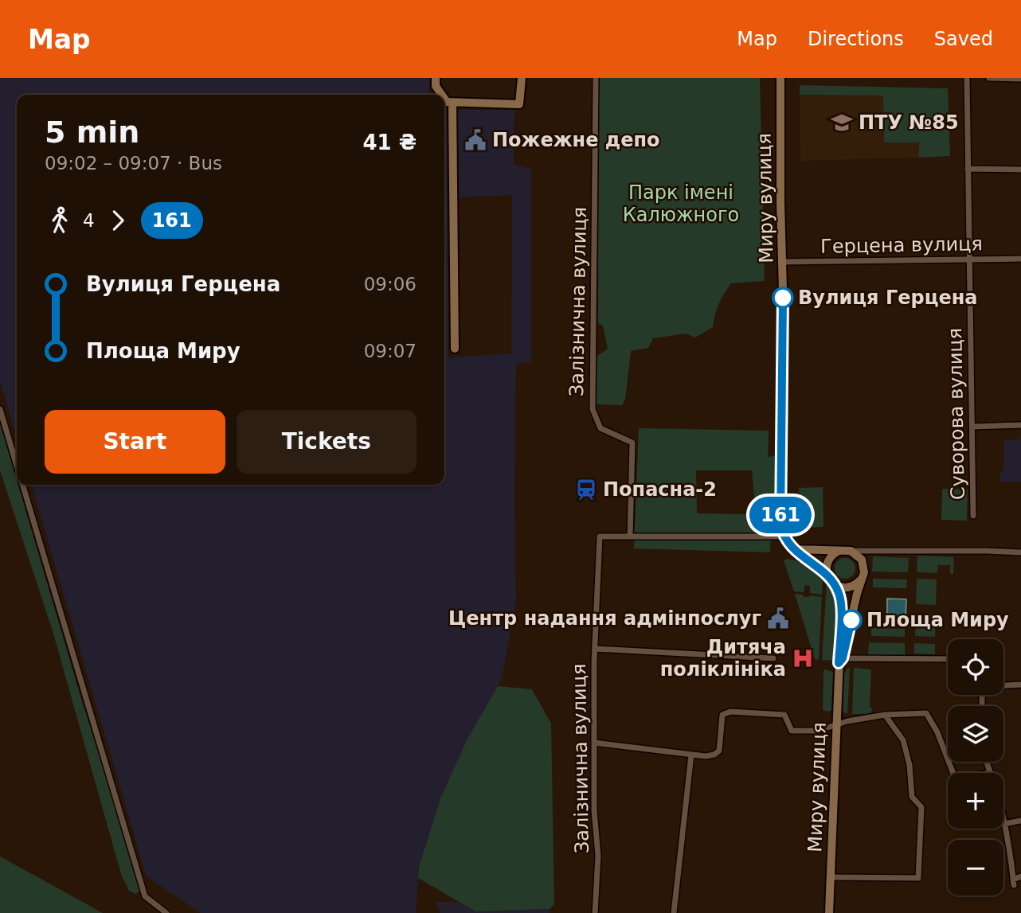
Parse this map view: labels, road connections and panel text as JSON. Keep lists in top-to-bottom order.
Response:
{
  "streets": {
    "street": [
      "Миру вулиця",
      "Герцена вулиця",
      "Залізнична вулиця",
      "Суворова вулиця"
    ]
  },
  "crossings": [
    ["Миру вулиця", "Герцена вулиця"],
    ["Герцена вулиця", "Суворова вулиця"]
  ],
  "parks": ["Парк імені Калюжного"],
  "places": {
    "school or university": ["ПТУ №85"],
    "public building": ["Пожежне депо", "Центр надання адмінпослуг"],
    "other": ["Вулиця Герцена", "Площа Миру"],
    "station": ["Попасна-2"],
    "hospital": ["Дитяча поліклініка"]
  },
  "lines": ["bus line 161"],
  "page": {
    "header": "Map",
    "nav": ["Map", "Directions", "Saved"],
    "on_map": "161",
    "heading": ["5 min", "09:02 – 09:07 · Bus", "41 ₴"],
    "legs": ["4", "161"],
    "list": [
      {
        "name": "Вулиця Герцена",
        "value": "09:06"
      },
      {
        "name": "Площа Миру",
        "value": "09:07"
      }
    ],
    "buttons": ["Start", "Tickets"],
    "map_buttons": ["+", "−"]
  }
}
